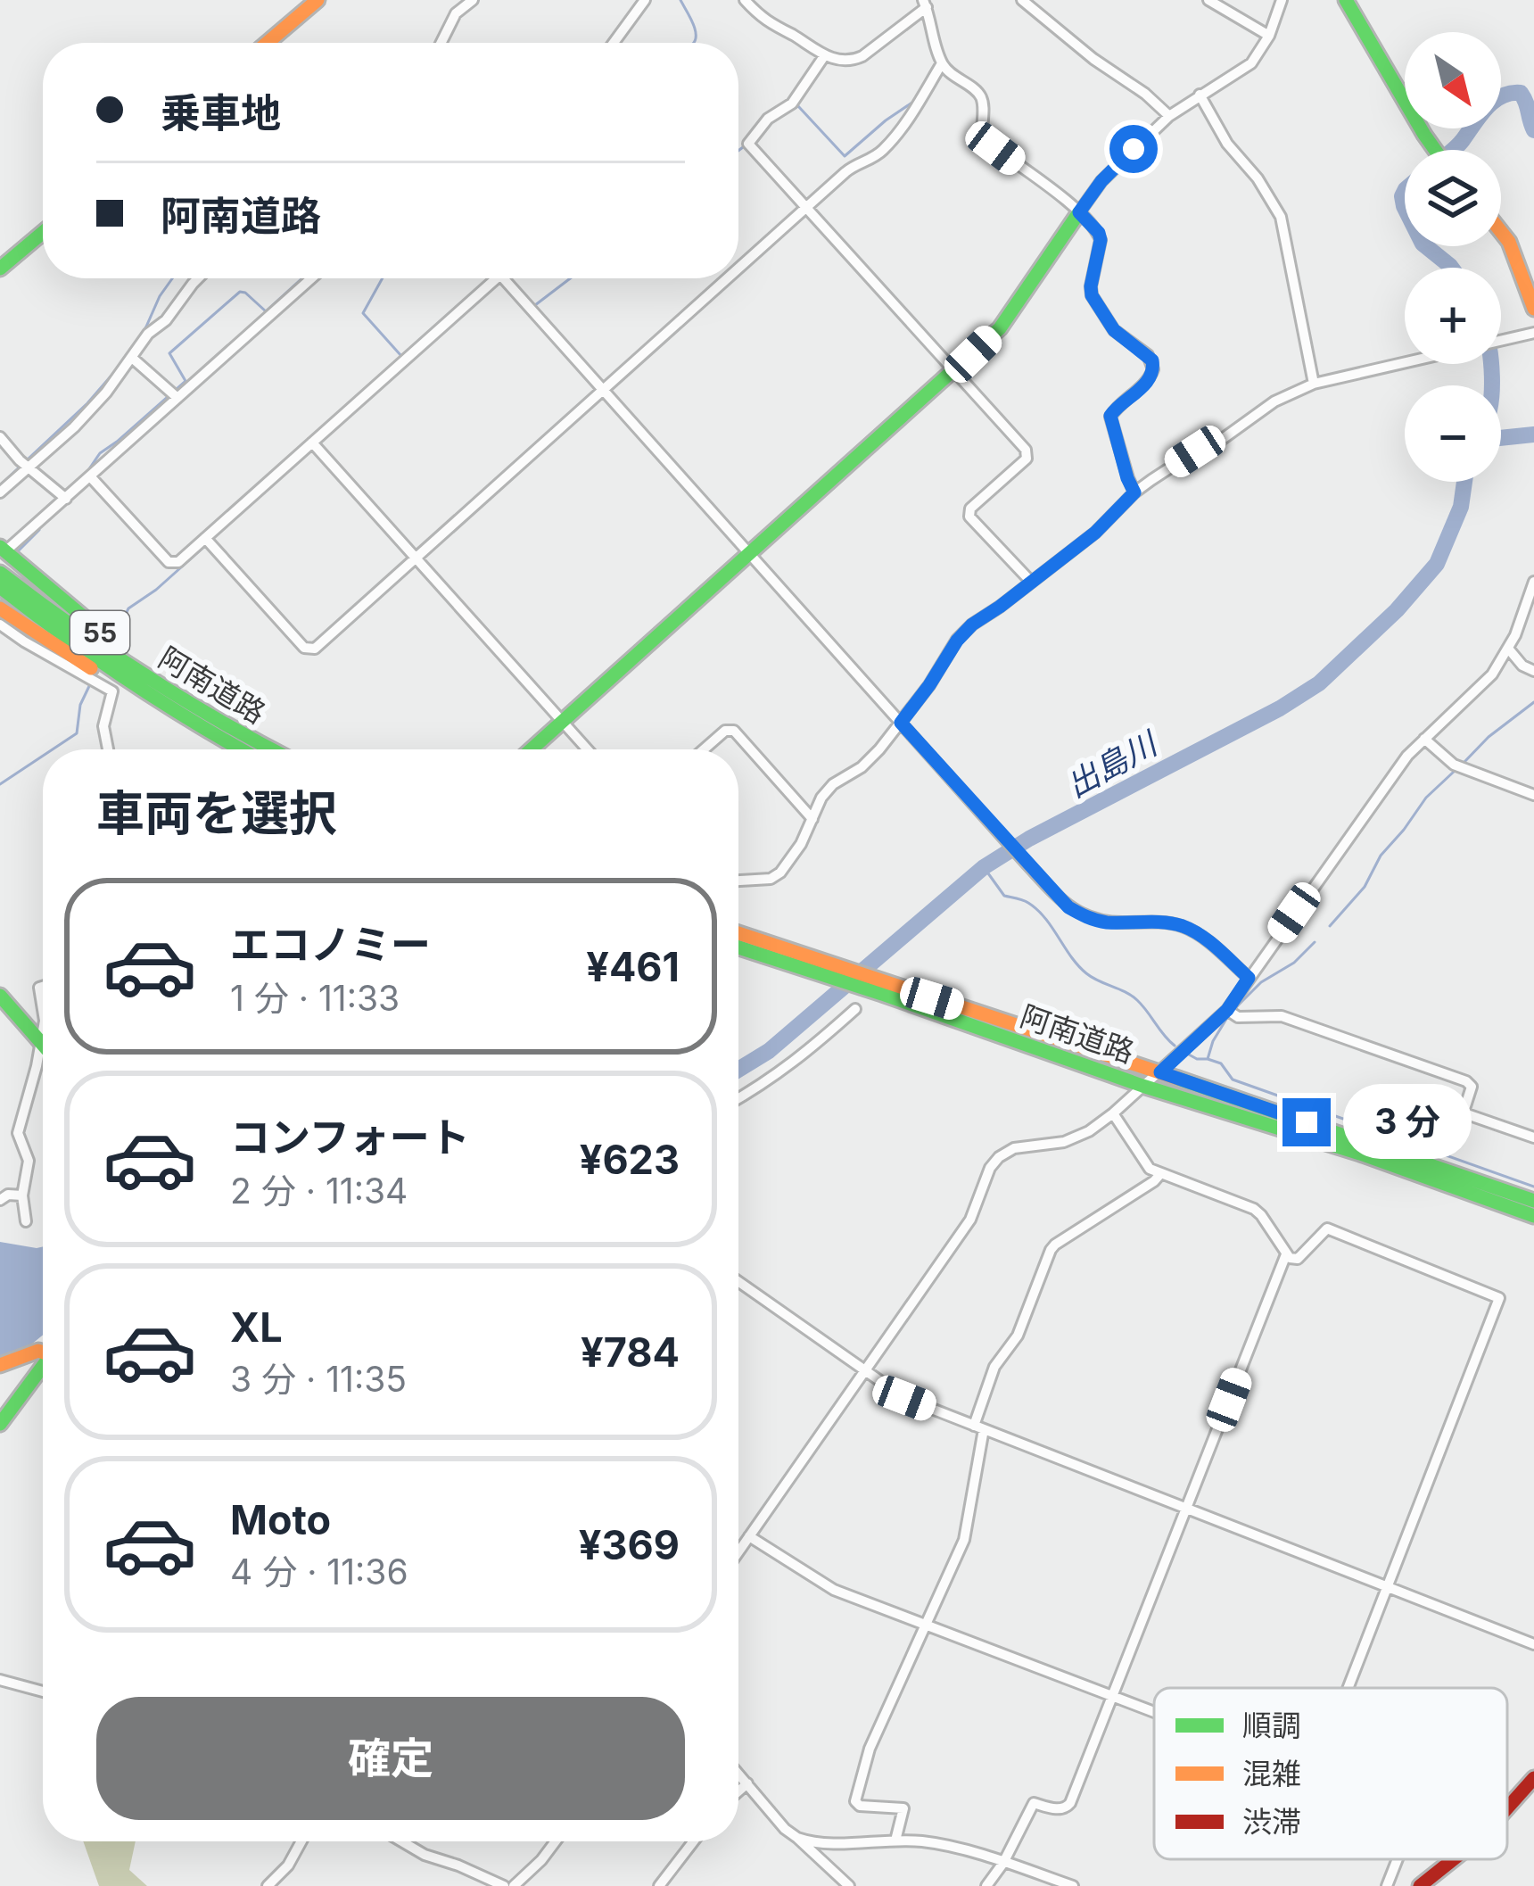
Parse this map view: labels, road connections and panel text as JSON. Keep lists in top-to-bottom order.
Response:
{
  "streets": {
    "main road": ["55", "阿南道路"]
  },
  "crossings": [
    ["55", "阿南道路"]
  ],
  "water": ["出島川"],
  "legend": ["順調", "混雑", "渋滞"],
  "north": "bottom right",
  "page": {
    "map_buttons": ["+", "−"],
    "banner": ["乗車地", "阿南道路"],
    "heading": "車両を選択",
    "list": [
      {
        "name": "エコノミー",
        "note": "1 分 · 11:33",
        "value": "¥461"
      },
      {
        "name": "コンフォート",
        "note": "2 分 · 11:34",
        "value": "¥623"
      },
      {
        "name": "XL",
        "note": "3 分 · 11:35",
        "value": "¥784"
      },
      {
        "name": "Moto",
        "note": "4 分 · 11:36",
        "value": "¥369"
      }
    ],
    "bubble": "3 分",
    "buttons": "確定"
  }
}
